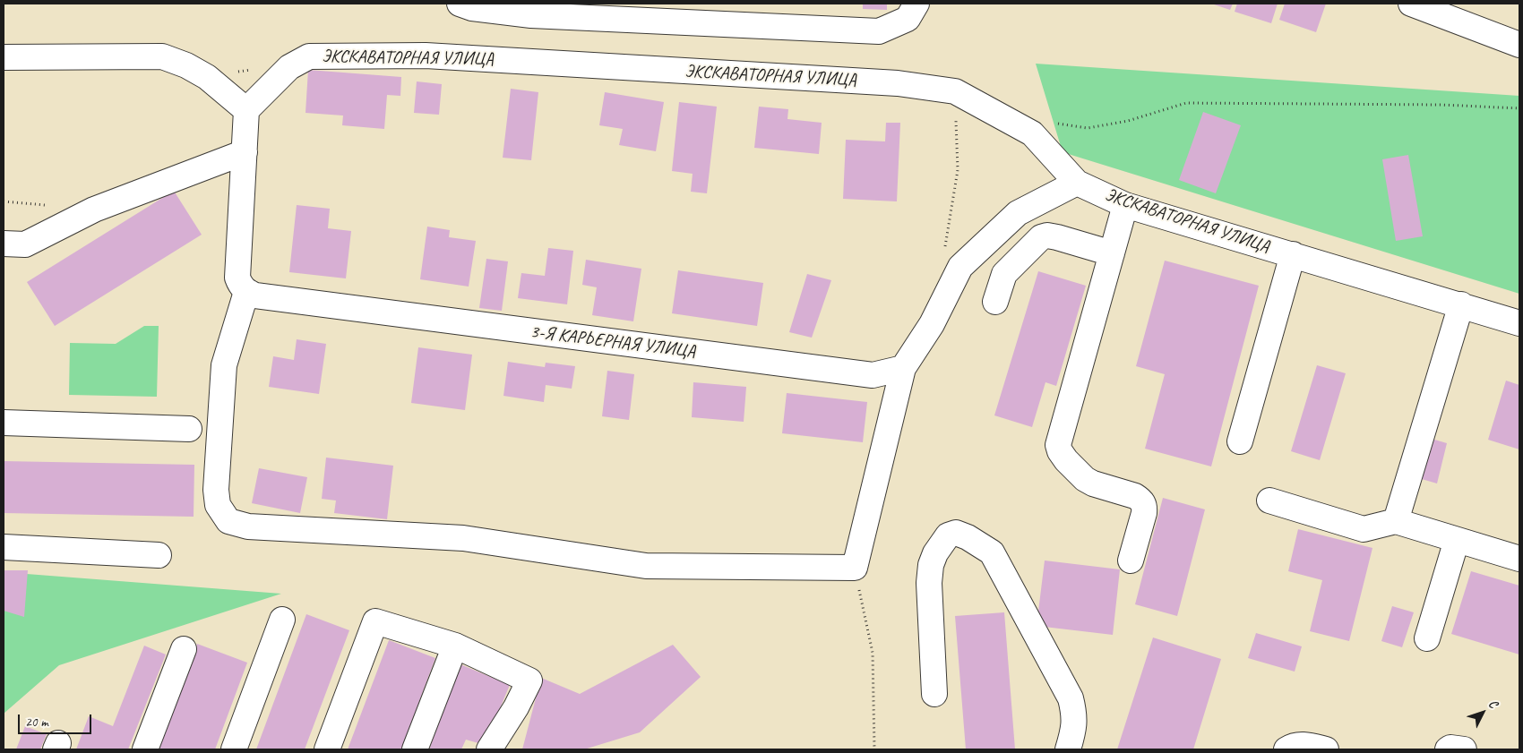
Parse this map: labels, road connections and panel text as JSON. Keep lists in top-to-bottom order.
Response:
{
  "streets": {
    "street": ["ЭКСКАВАТОРНАЯ УЛИЦА", "3-Я КАРЬЕРНАЯ УЛИЦА"]
  },
  "scale_bar": "20 m",
  "north": "top right"
}
